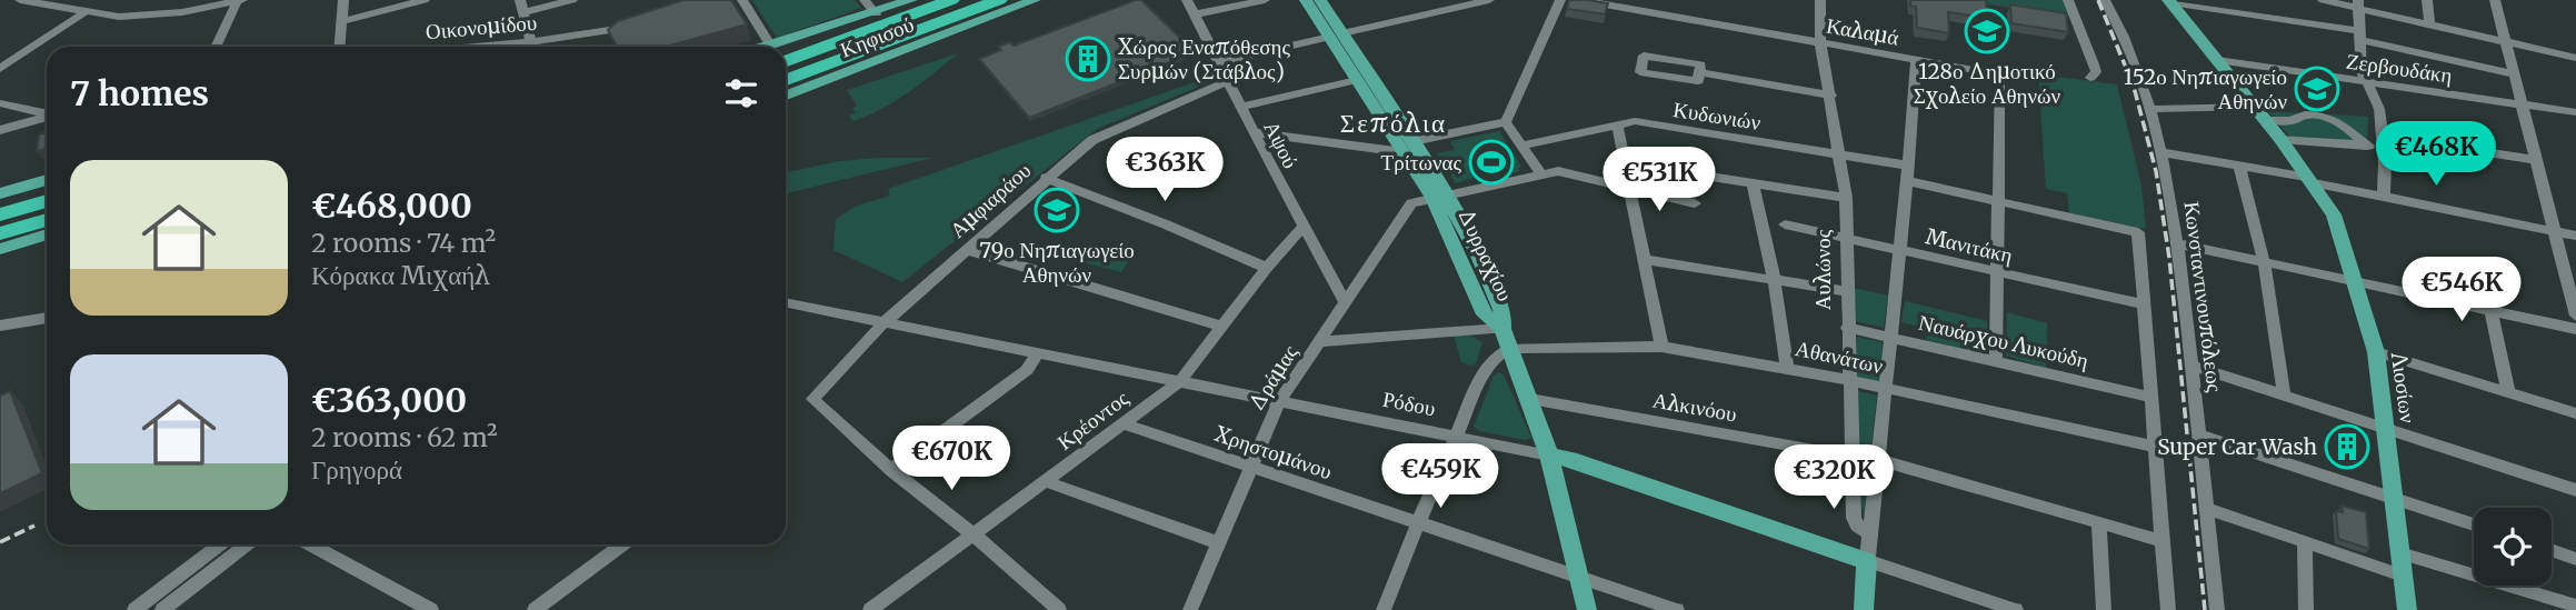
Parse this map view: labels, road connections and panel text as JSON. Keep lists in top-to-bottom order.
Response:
{
  "streets": {
    "main road": [
      "Κηφισού",
      "Δυρραχίου",
      "Λιοσίων",
      "Ρόδου"
    ],
    "street": [
      "Οικονομίδου",
      "Καλαμά",
      "Ζερβουδάκη",
      "Κυδωνιών",
      "Αψού",
      "Αμφιαράου",
      "Μανιτάκη",
      "Αυλώνος",
      "Κωνσταντινουπόλεως",
      "Ναυάρχου Λυκούδη",
      "Αθανάτων",
      "Δράμας",
      "Αλκινόου",
      "Κρέοντος",
      "Χρηστομάνου"
    ]
  },
  "crossings": [
    ["Καλαμά", "Αυλώνος"],
    ["Ζερβουδάκη", "Λιοσίων"],
    ["Κυδωνιών", "Αυλώνος"],
    ["Αψού", "Αμφιαράου"],
    ["Αψού", "Δράμας"],
    ["Αψού", "Κρέοντος"],
    ["Αμφιαράου", "Ρόδου"],
    ["Μανιτάκη", "Αυλώνος"],
    ["Δυρραχίου", "Αθανάτων"],
    ["Δυρραχίου", "Δράμας"],
    ["Δυρραχίου", "Ρόδου"],
    ["Δυρραχίου", "Αλκινόου"],
    ["Δυρραχίου", "Χρηστομάνου"],
    ["Αυλώνος", "Ναυάρχου Λυκούδη"],
    ["Αυλώνος", "Αθανάτων"],
    ["Αυλώνος", "Αλκινόου"],
    ["Δράμας", "Ρόδου"],
    ["Δράμας", "Χρηστομάνου"],
    ["Ρόδου", "Κρέοντος"],
    ["Κρέοντος", "Χρηστομάνου"]
  ],
  "districts": ["Σεπόλια"],
  "places": {
    "school or university": ["128ο Δημοτικό Σχολείο Αθηνών", "152ο Νηπιαγωγείο Αθηνών", "79ο Νηπιαγωγείο Αθηνών"],
    "building": ["Χώρος Εναπόθεσης Συρμών (Στάβλος)", "Super Car Wash"],
    "sports": ["Τρίτωνας"]
  },
  "page": {
    "heading": "7 homes",
    "price": [
      "€468K",
      "€363K",
      "€531K",
      "€546K",
      "€670K",
      "€459K",
      "€320K"
    ],
    "list": [
      {
        "name": "€468,000",
        "note": "2 rooms · 74 m² · Κόρακα Μιχαήλ"
      },
      {
        "name": "€363,000",
        "note": "2 rooms · 62 m² · Γρηγορά"
      }
    ]
  }
}
